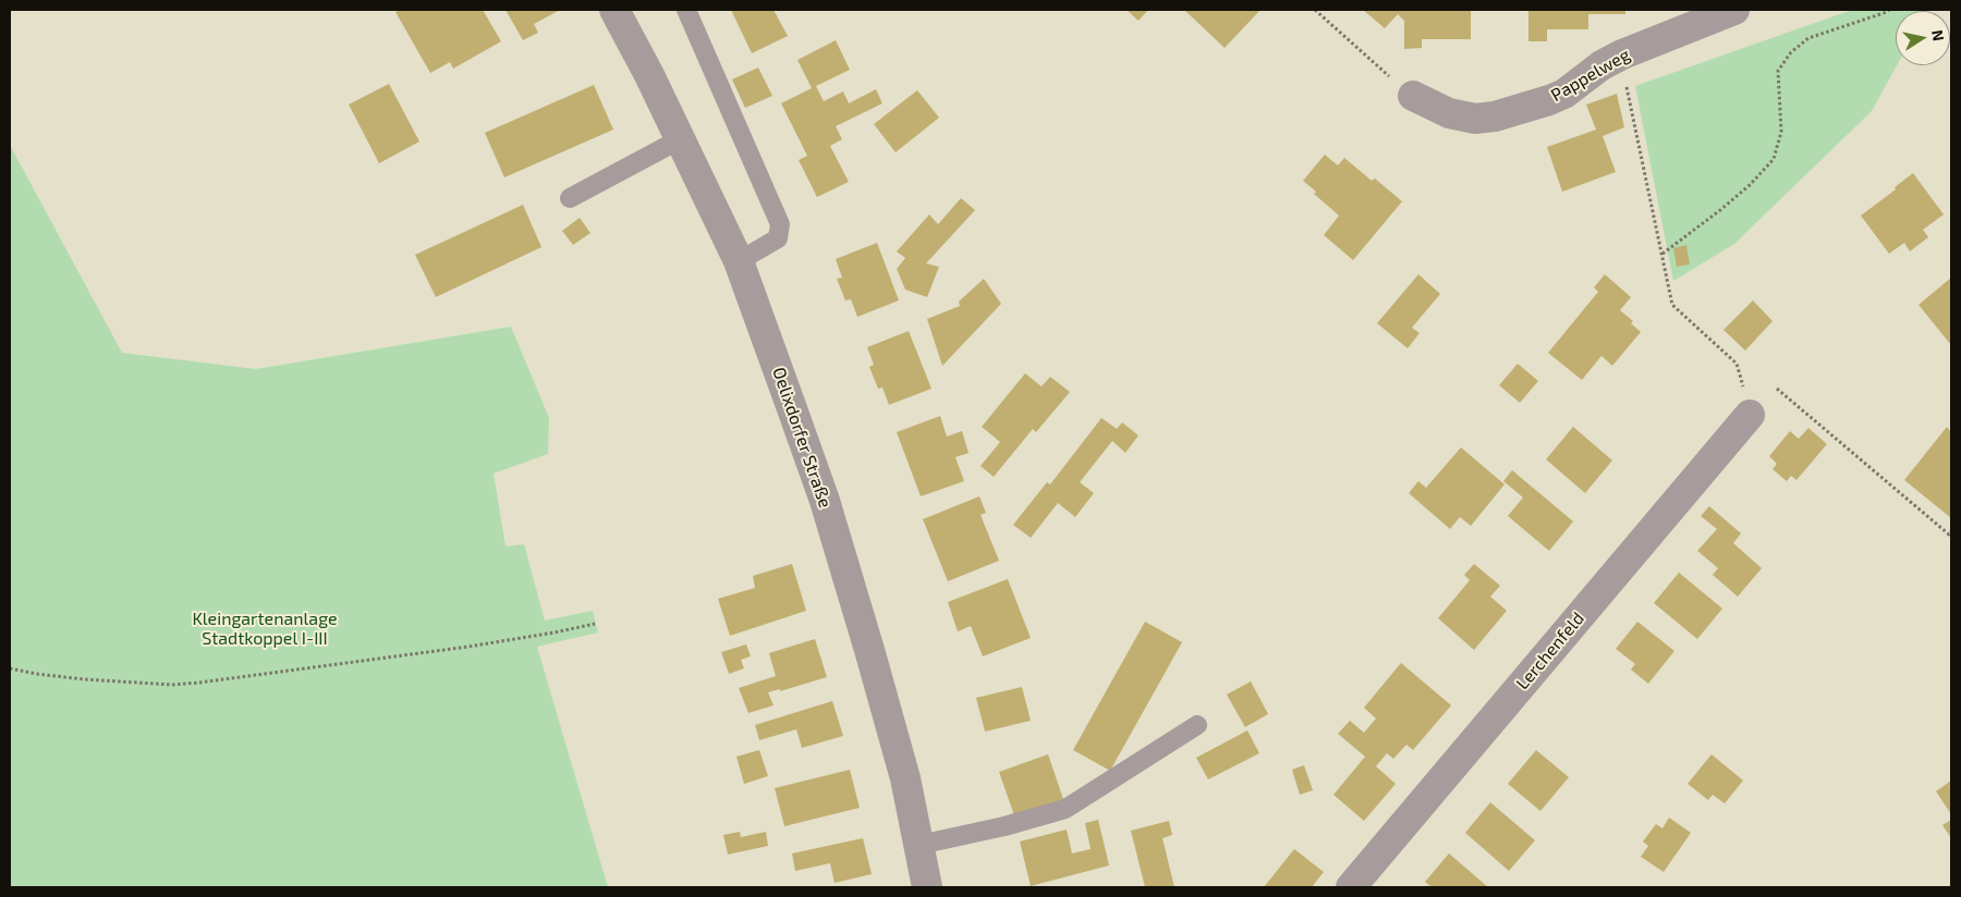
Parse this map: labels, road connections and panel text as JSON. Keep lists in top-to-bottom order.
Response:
{
  "streets": {
    "street": ["Pappelweg", "Oelixdorfer Straße", "Lerchenfeld"]
  },
  "parks": ["Kleingartenanlage Stadtkoppel I-III"],
  "north": "right"
}
